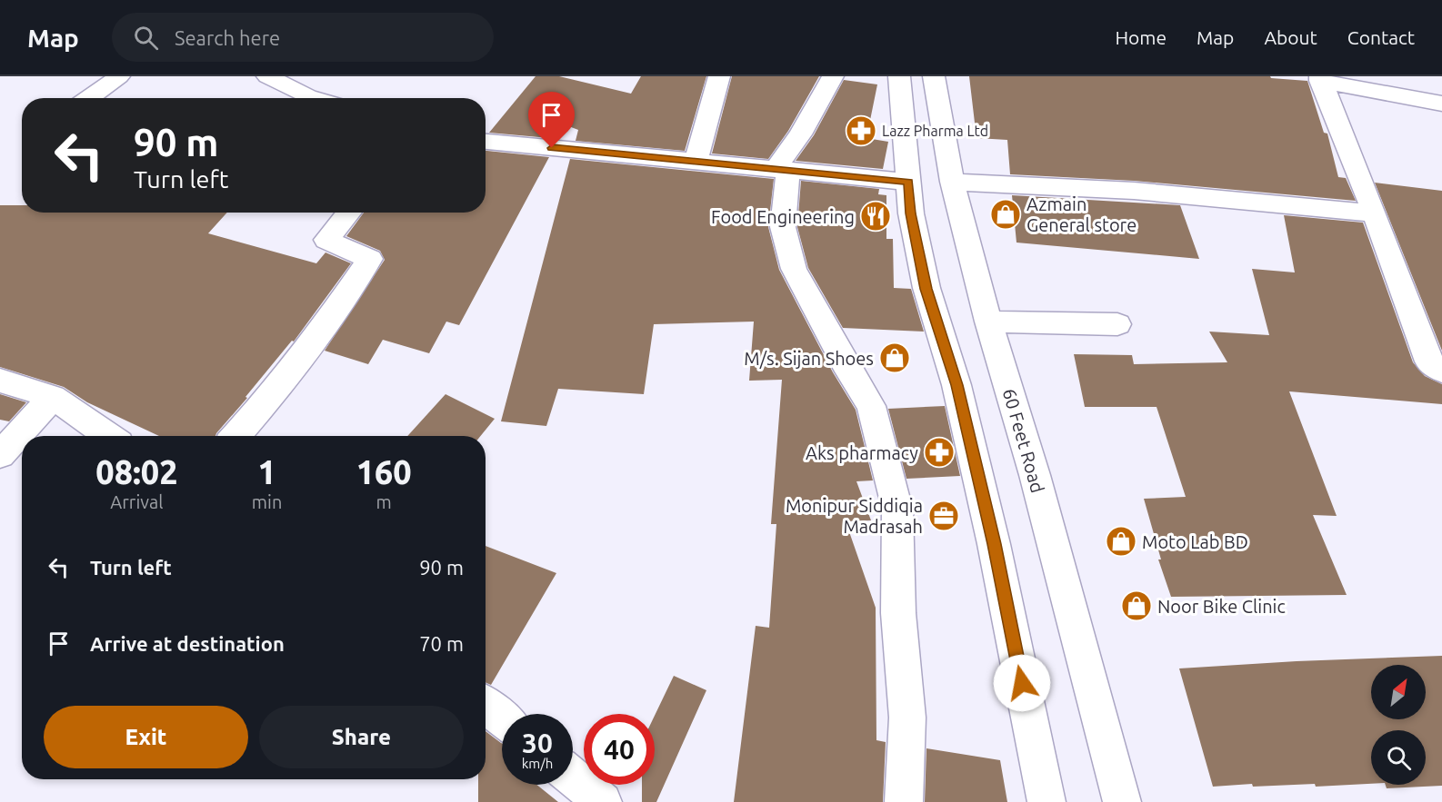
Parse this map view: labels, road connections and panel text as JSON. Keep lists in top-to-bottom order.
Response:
{
  "streets": {
    "street": ["60 Feet Road"]
  },
  "places": {
    "pharmacy": ["Lazz Pharma Ltd", "Aks pharmacy"],
    "shop": [
      "Azmain General store",
      "M/s. Sijan Shoes",
      "Moto Lab BD",
      "Noor Bike Clinic"
    ],
    "restaurant": ["Food Engineering"],
    "office": ["Monipur Siddiqia Madrasah"]
  },
  "north": "top right",
  "page": {
    "header": "Map",
    "search": "Search here",
    "nav": [
      "Home",
      "Map",
      "About",
      "Contact"
    ],
    "turn": ["90 m", "Turn left"],
    "eta": [
      "08:02",
      "Arrival",
      "1",
      "min",
      "160",
      "m"
    ],
    "list": [
      {
        "name": "Turn left",
        "value": "90 m"
      },
      {
        "name": "Arrive at destination",
        "value": "70 m"
      }
    ],
    "buttons": ["Exit", "Share"],
    "speed": "30 km/h",
    "limit": "40"
  }
}
